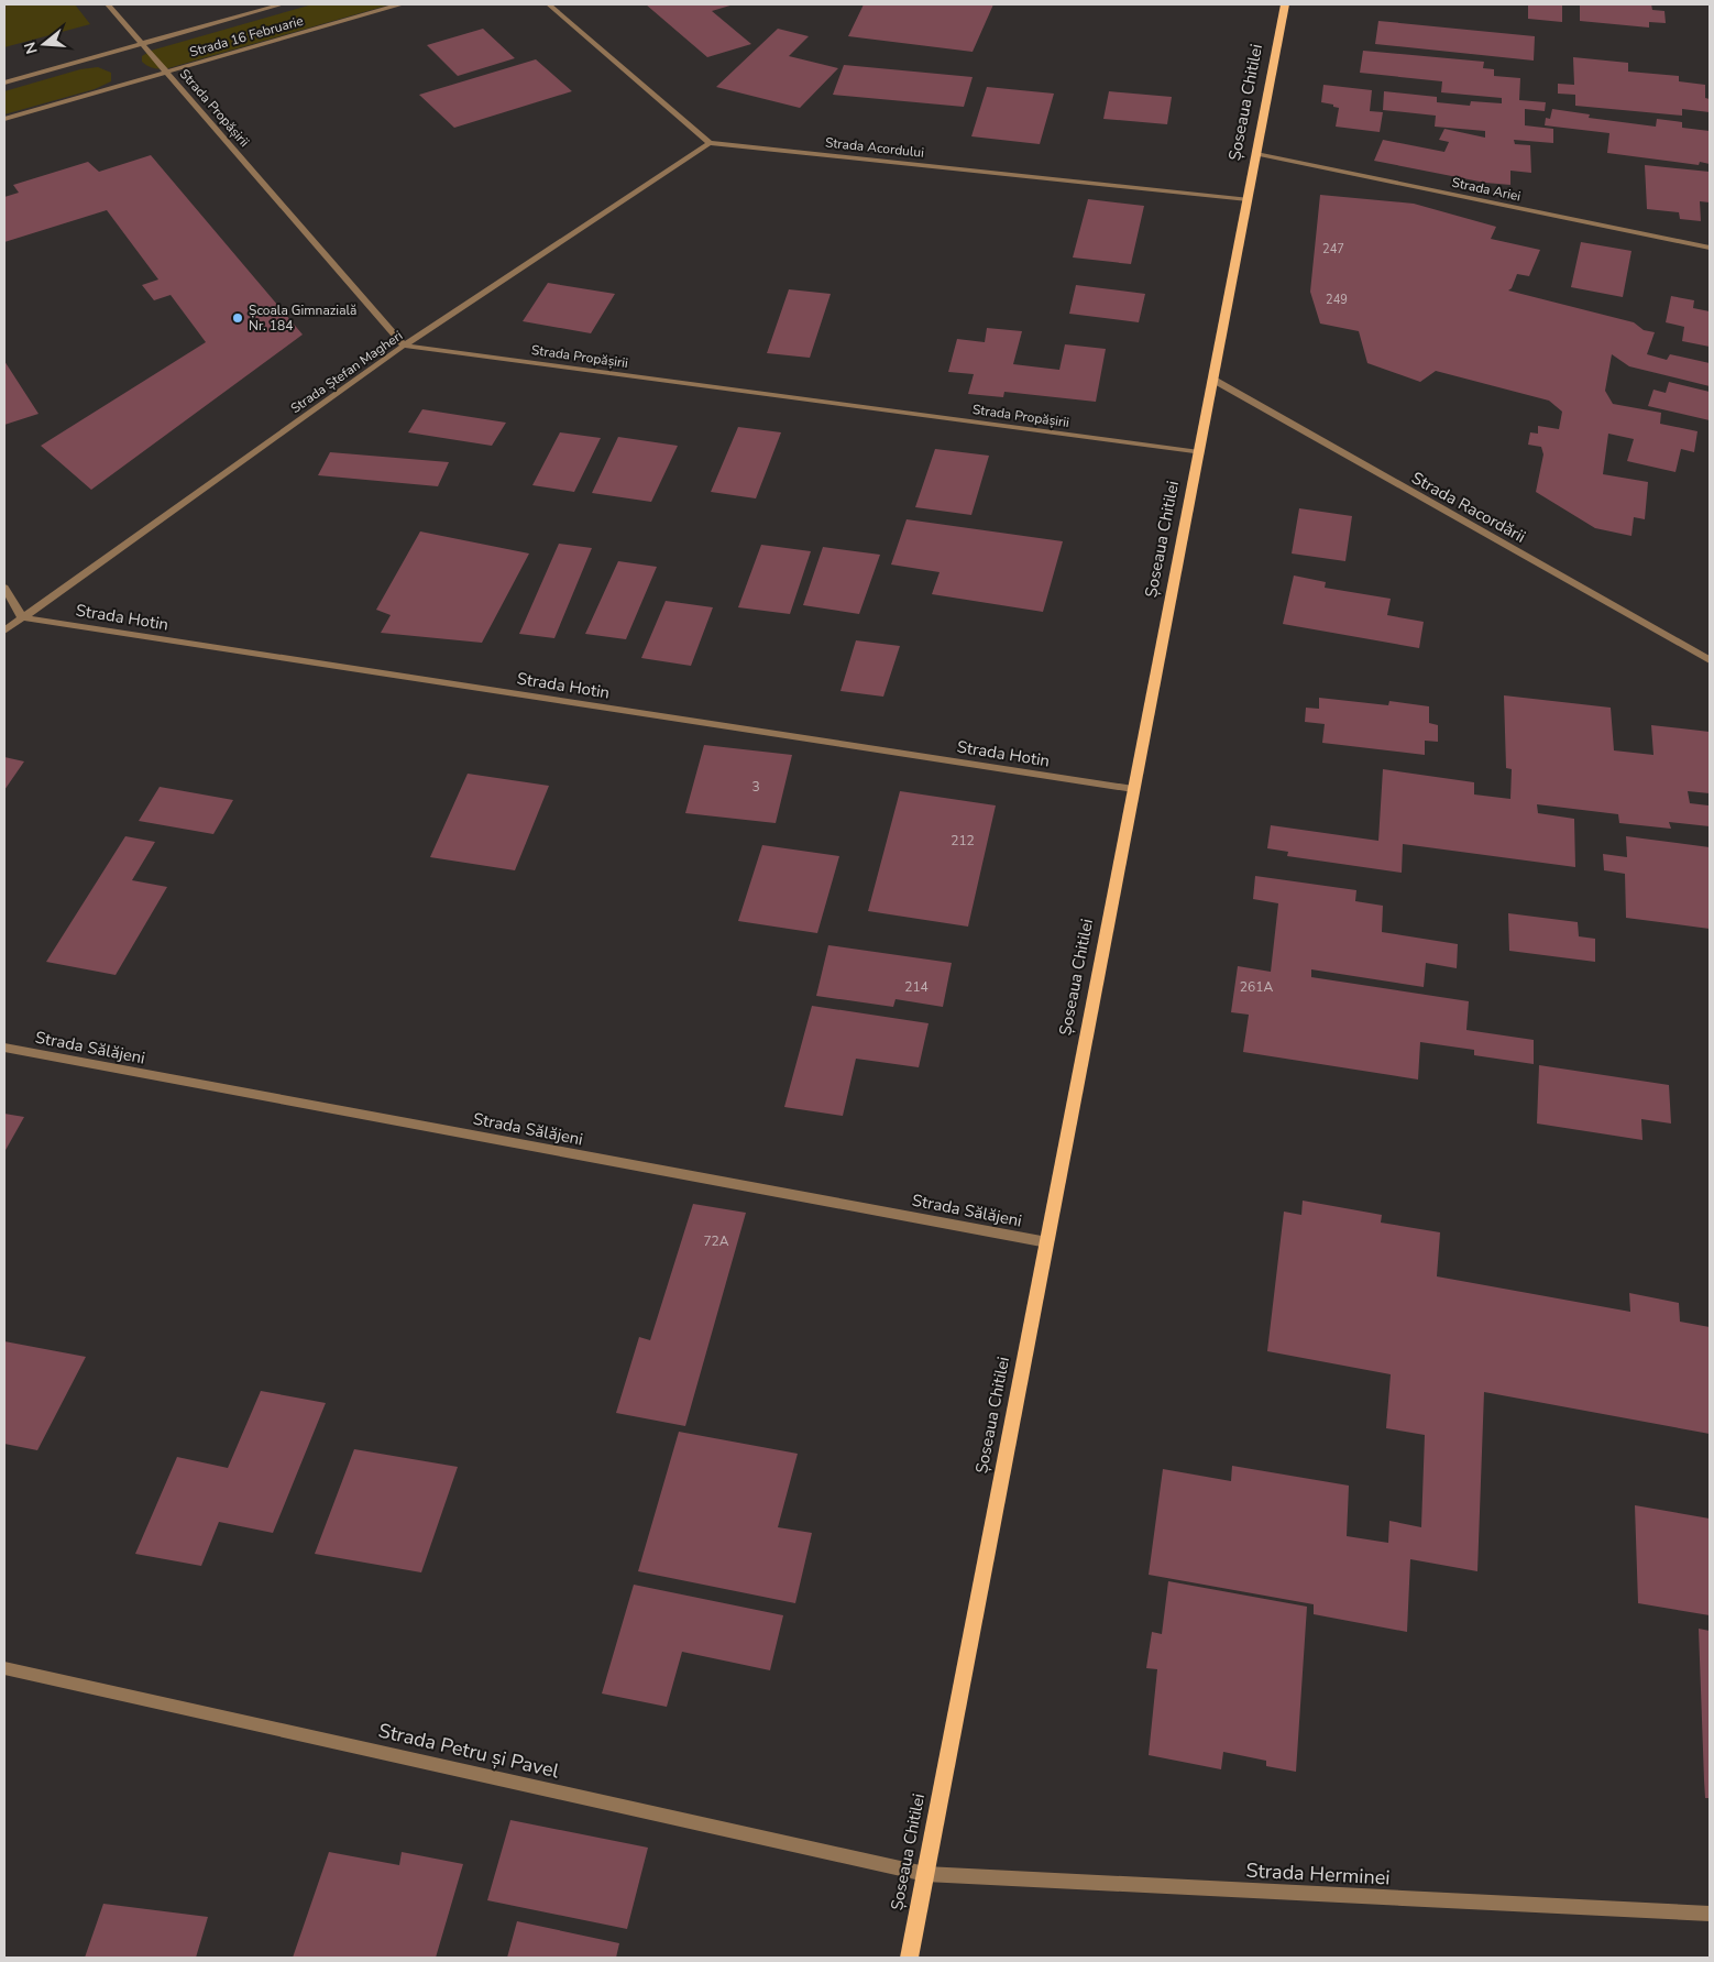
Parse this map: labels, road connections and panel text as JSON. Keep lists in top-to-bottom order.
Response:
{
  "streets": {
    "main road": ["Șoseaua Chitilei"],
    "street": [
      "Strada 16 Februarie",
      "Strada Propășirii",
      "Strada Acordului",
      "Strada Ariei",
      "Strada Ștefan Magheri",
      "Strada Racordării",
      "Strada Hotin",
      "Strada Sălăjeni",
      "Strada Petru și Pavel",
      "Strada Herminei"
    ]
  },
  "crossings": [
    ["Strada 16 Februarie", "Strada Propășirii"],
    ["Șoseaua Chitilei", "Strada Propășirii"],
    ["Șoseaua Chitilei", "Strada Acordului"],
    ["Șoseaua Chitilei", "Strada Ariei"],
    ["Șoseaua Chitilei", "Strada Racordării"],
    ["Șoseaua Chitilei", "Strada Hotin"],
    ["Șoseaua Chitilei", "Strada Sălăjeni"],
    ["Șoseaua Chitilei", "Strada Petru și Pavel"],
    ["Șoseaua Chitilei", "Strada Herminei"],
    ["Strada Propășirii", "Strada Ștefan Magheri"],
    ["Strada Acordului", "Strada Ștefan Magheri"],
    ["Strada Ștefan Magheri", "Strada Hotin"],
    ["Strada Petru și Pavel", "Strada Herminei"]
  ],
  "places": ["Școala Gimnazială Nr. 184"],
  "house_numbers": [
    "247",
    "249",
    "3",
    "212",
    "214",
    "261A",
    "72A"
  ],
  "north": "left"
}
